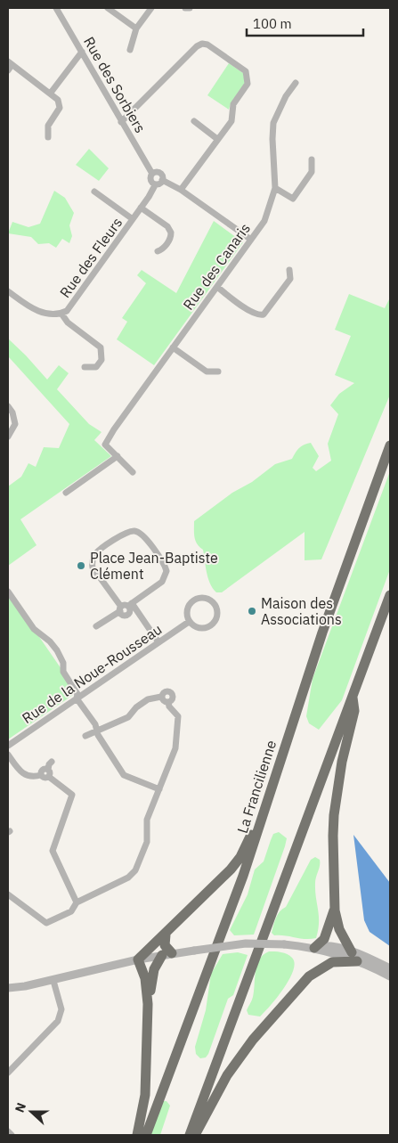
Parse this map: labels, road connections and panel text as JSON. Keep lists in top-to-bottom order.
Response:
{
  "streets": {
    "highway": ["La Francilienne"],
    "street": [
      "Rue des Sorbiers",
      "Rue des Fleurs",
      "Rue des Canaris",
      "Rue de la Noue-Rousseau"
    ]
  },
  "crossings": [
    ["Rue des Sorbiers", "Rue des Fleurs"],
    ["Rue des Sorbiers", "Rue des Canaris"]
  ],
  "places": ["Place Jean-Baptiste Clément", "Maison des Associations"],
  "scale_bar": "100 m",
  "north": "left"
}
